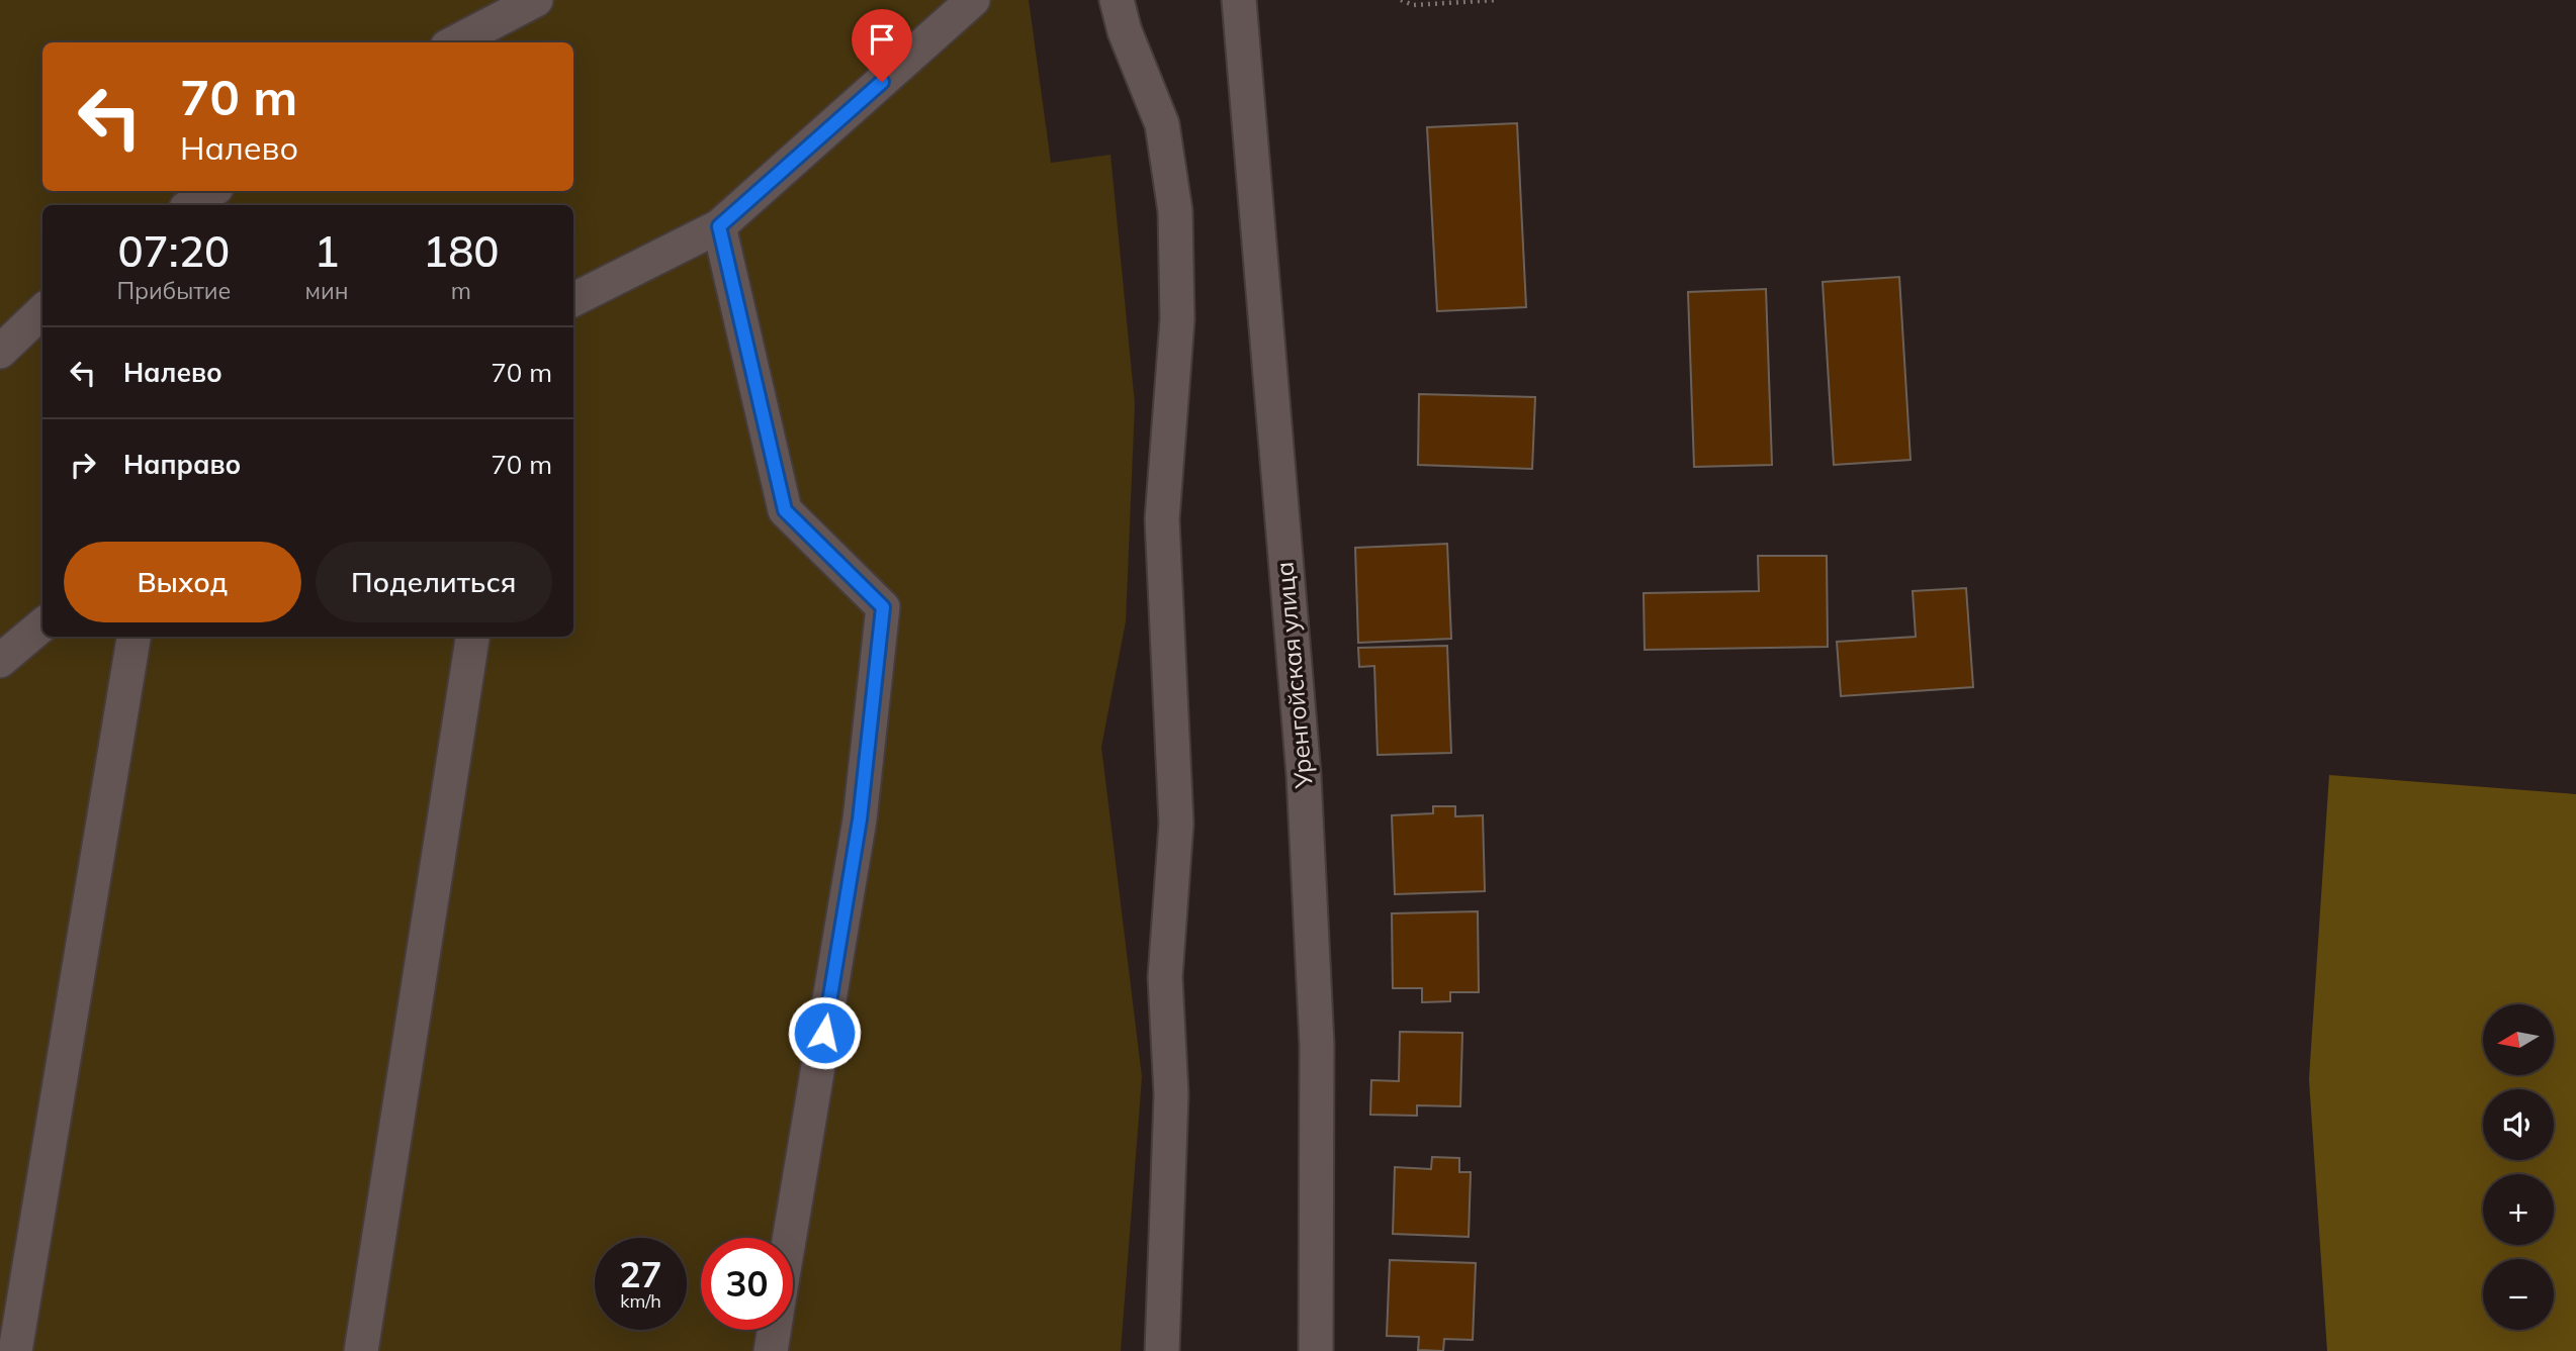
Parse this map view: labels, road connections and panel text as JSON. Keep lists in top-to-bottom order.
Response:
{
  "streets": {
    "street": ["Уренгойская улица"]
  },
  "north": "left",
  "page": {
    "turn": ["70 m", "Налево"],
    "eta": [
      "07:20",
      "Прибытие",
      "1",
      "мин",
      "180",
      "m"
    ],
    "list": [
      {
        "name": "Налево",
        "value": "70 m"
      },
      {
        "name": "Направо",
        "value": "70 m"
      }
    ],
    "buttons": ["Выход", "Поделиться"],
    "map_buttons": ["+", "−"],
    "speed": "27 km/h",
    "limit": "30"
  }
}
